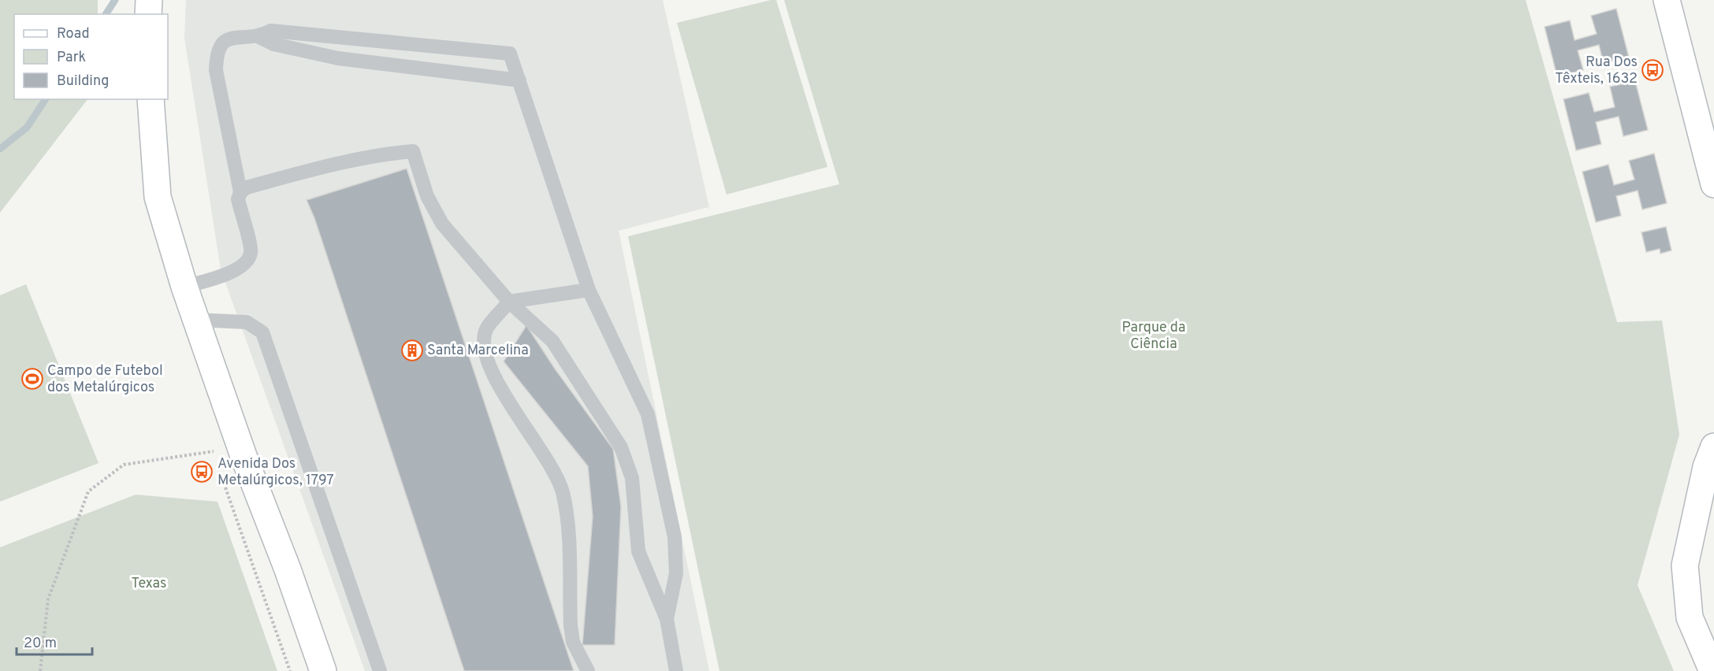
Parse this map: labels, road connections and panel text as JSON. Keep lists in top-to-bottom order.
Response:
{
  "parks": ["Parque da Ciência", "Texas"],
  "places": {
    "bus stop": ["Rua Dos Têxteis, 1632", "Avenida Dos Metalúrgicos, 1797"],
    "building": ["Santa Marcelina"],
    "sports": ["Campo de Futebol dos Metalúrgicos"]
  },
  "legend": ["Road", "Park", "Building"],
  "scale_bar": "20 m"
}
